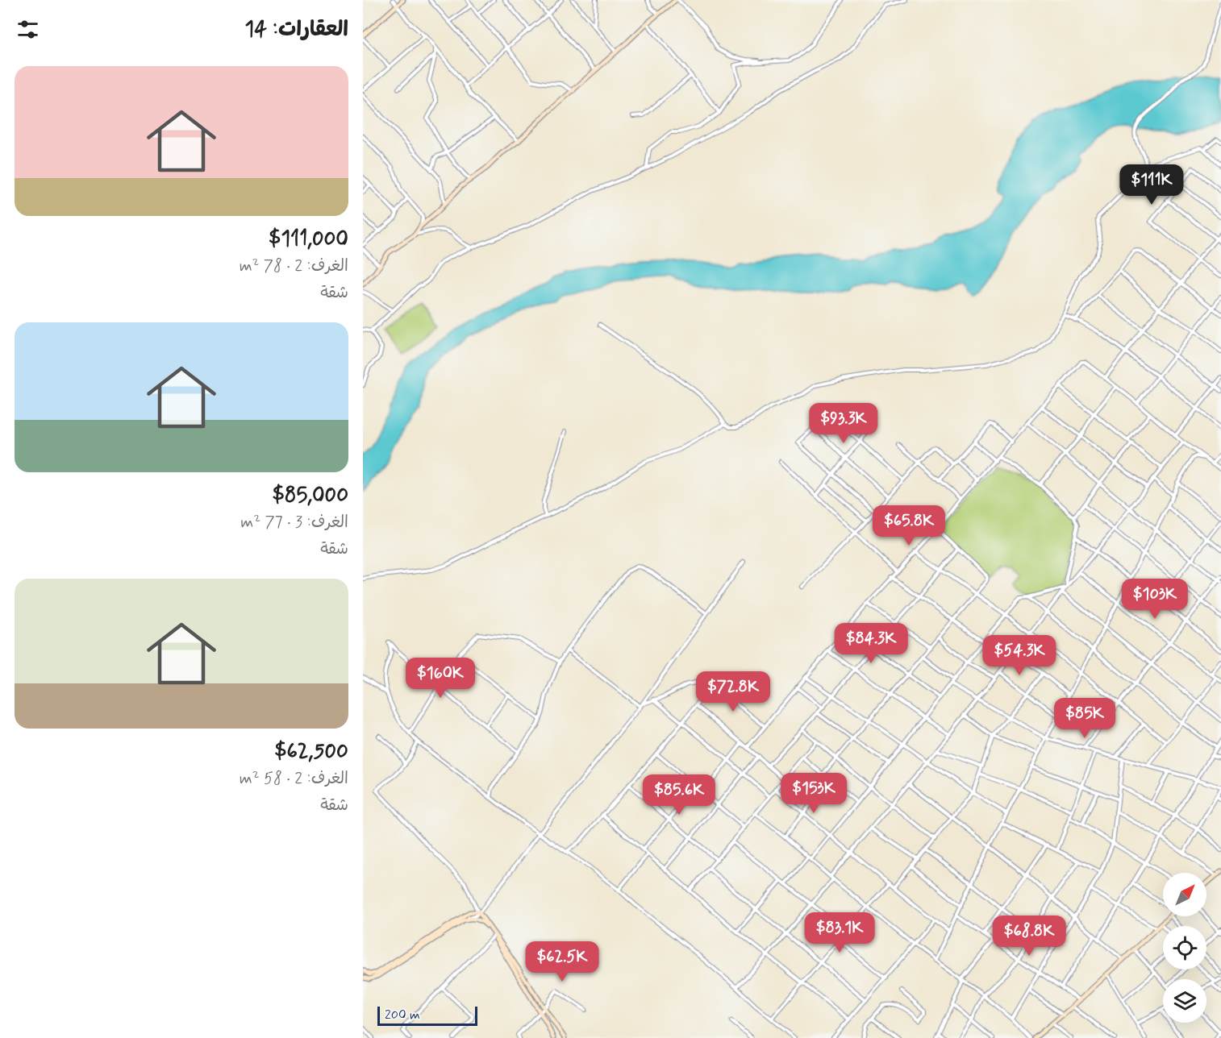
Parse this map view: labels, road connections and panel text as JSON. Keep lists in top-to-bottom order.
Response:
{
  "scale_bar": "200 m",
  "north": "top right",
  "page": {
    "heading": "العقارات: 14",
    "list": [
      {
        "name": "$111,000",
        "note": "الغرف: 2 · 78 m² · شقة"
      },
      {
        "name": "$85,000",
        "note": "الغرف: 3 · 77 m² · شقة"
      },
      {
        "name": "$62,500",
        "note": "الغرف: 2 · 58 m² · شقة"
      }
    ],
    "price": [
      "$111K",
      "$93.3K",
      "$65.8K",
      "$103K",
      "$84.3K",
      "$54.3K",
      "$160K",
      "$72.8K",
      "$85K",
      "$153K",
      "$85.6K",
      "$83.1K",
      "$68.8K",
      "$62.5K"
    ],
    "scale": "200 m"
  }
}
